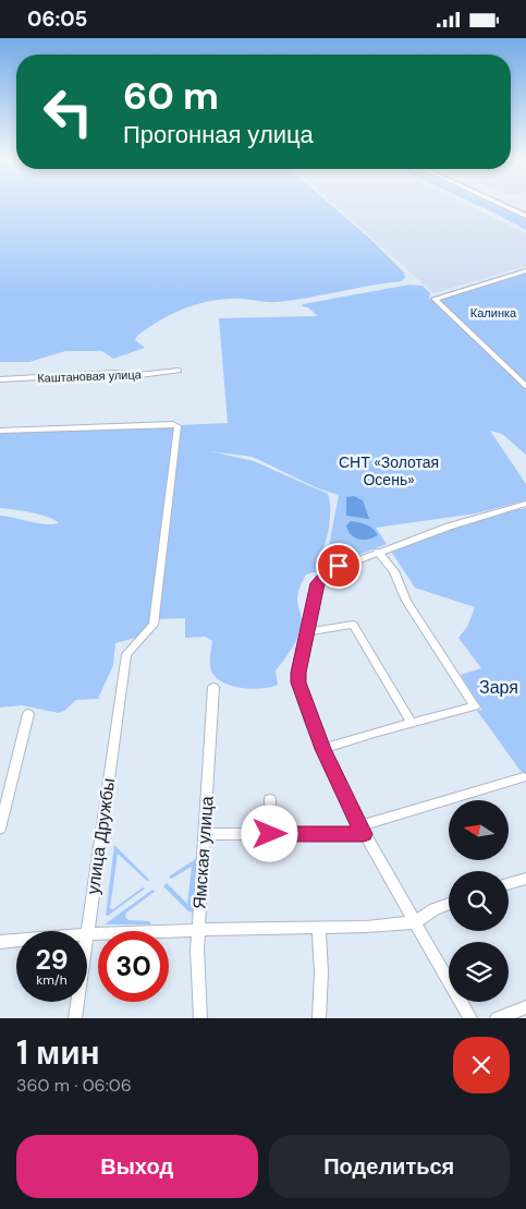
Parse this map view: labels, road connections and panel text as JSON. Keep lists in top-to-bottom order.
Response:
{
  "streets": {
    "street": ["Каштановая улица", "улица Дружбы", "Ямская улица"]
  },
  "parks": ["Калинка", "СНТ «Золотая Осень»", "Заря"],
  "north": "left",
  "page": {
    "status": "06:05",
    "turn": ["60 m", "Прогонная улица"],
    "speed": "29 km/h",
    "limit": "30",
    "heading": ["1 мин", "360 m · 06:06"],
    "buttons": ["Выход", "Поделиться"]
  }
}
